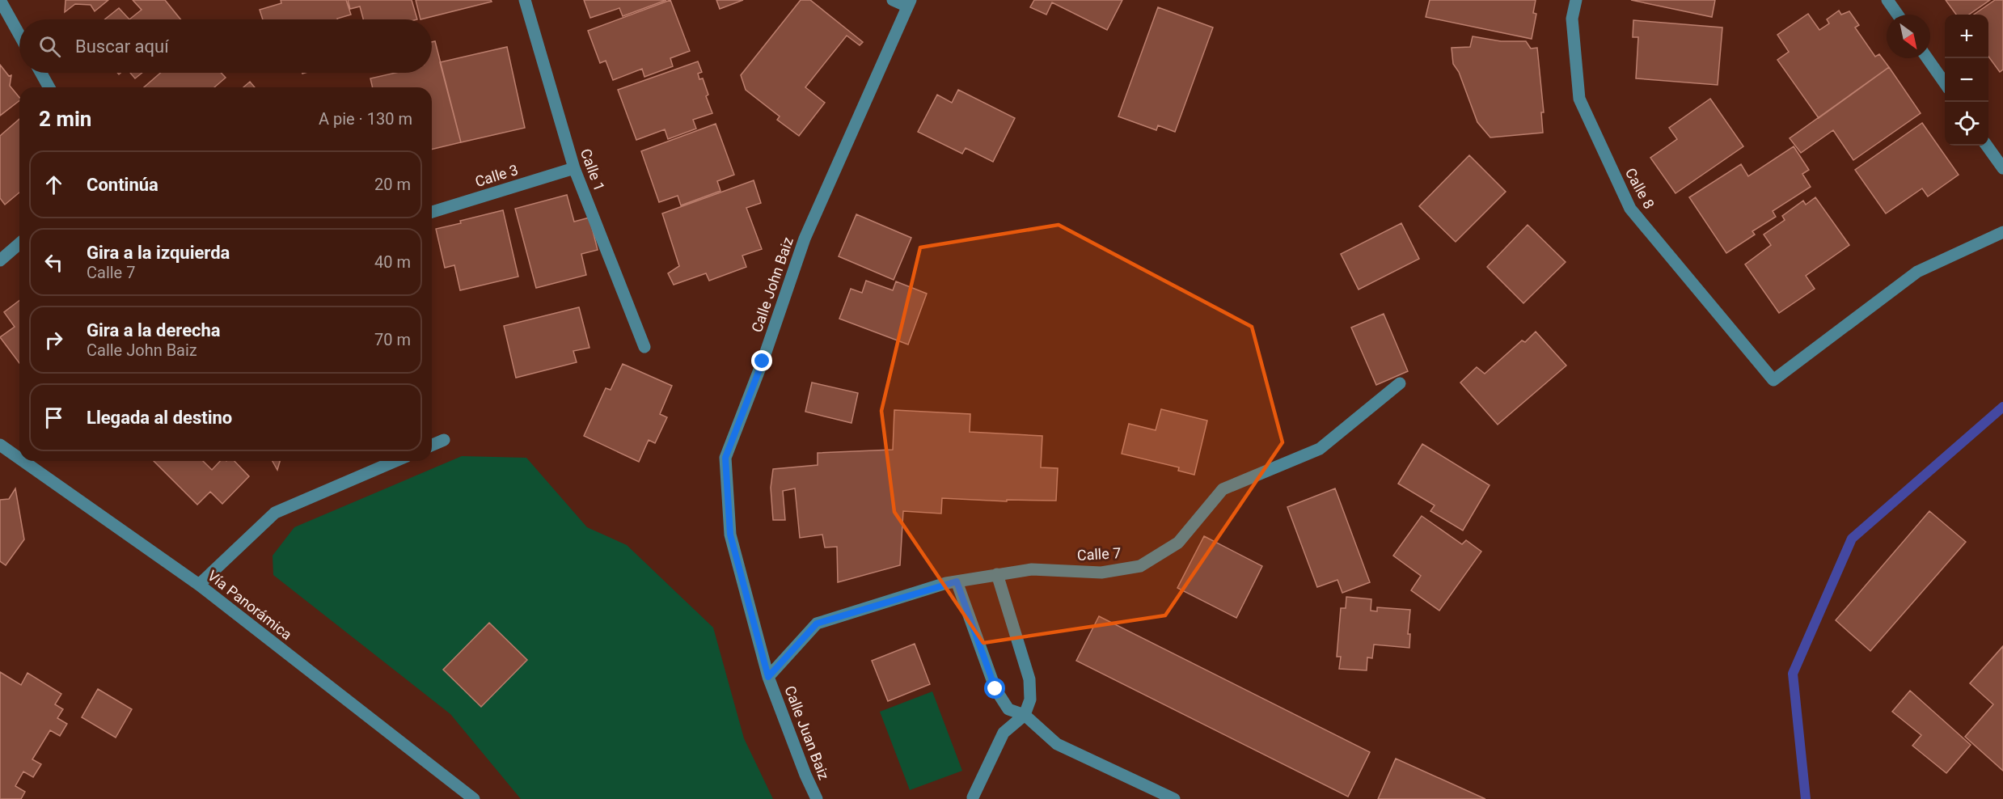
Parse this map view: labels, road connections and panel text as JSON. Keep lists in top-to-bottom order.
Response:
{
  "streets": {
    "street": [
      "Calle 1",
      "Calle 3",
      "Calle 8",
      "Calle John Baiz",
      "Calle 7",
      "Vía Panorámica",
      "Calle Juan Baiz"
    ]
  },
  "crossings": [
    ["Calle 1", "Calle 3"],
    ["Calle John Baiz", "Calle 7"],
    ["Calle John Baiz", "Calle Juan Baiz"],
    ["Calle 7", "Calle Juan Baiz"]
  ],
  "north": "bottom right",
  "page": {
    "map_buttons": ["+", "−"],
    "search": "Buscar aquí",
    "heading": ["2 min", "A pie · 130 m"],
    "list": [
      ["Continúa", "20 m"],
      ["Gira a la izquierda", "Calle 7", "40 m"],
      ["Gira a la derecha", "Calle John Baiz", "70 m"],
      "Llegada al destino"
    ]
  }
}
